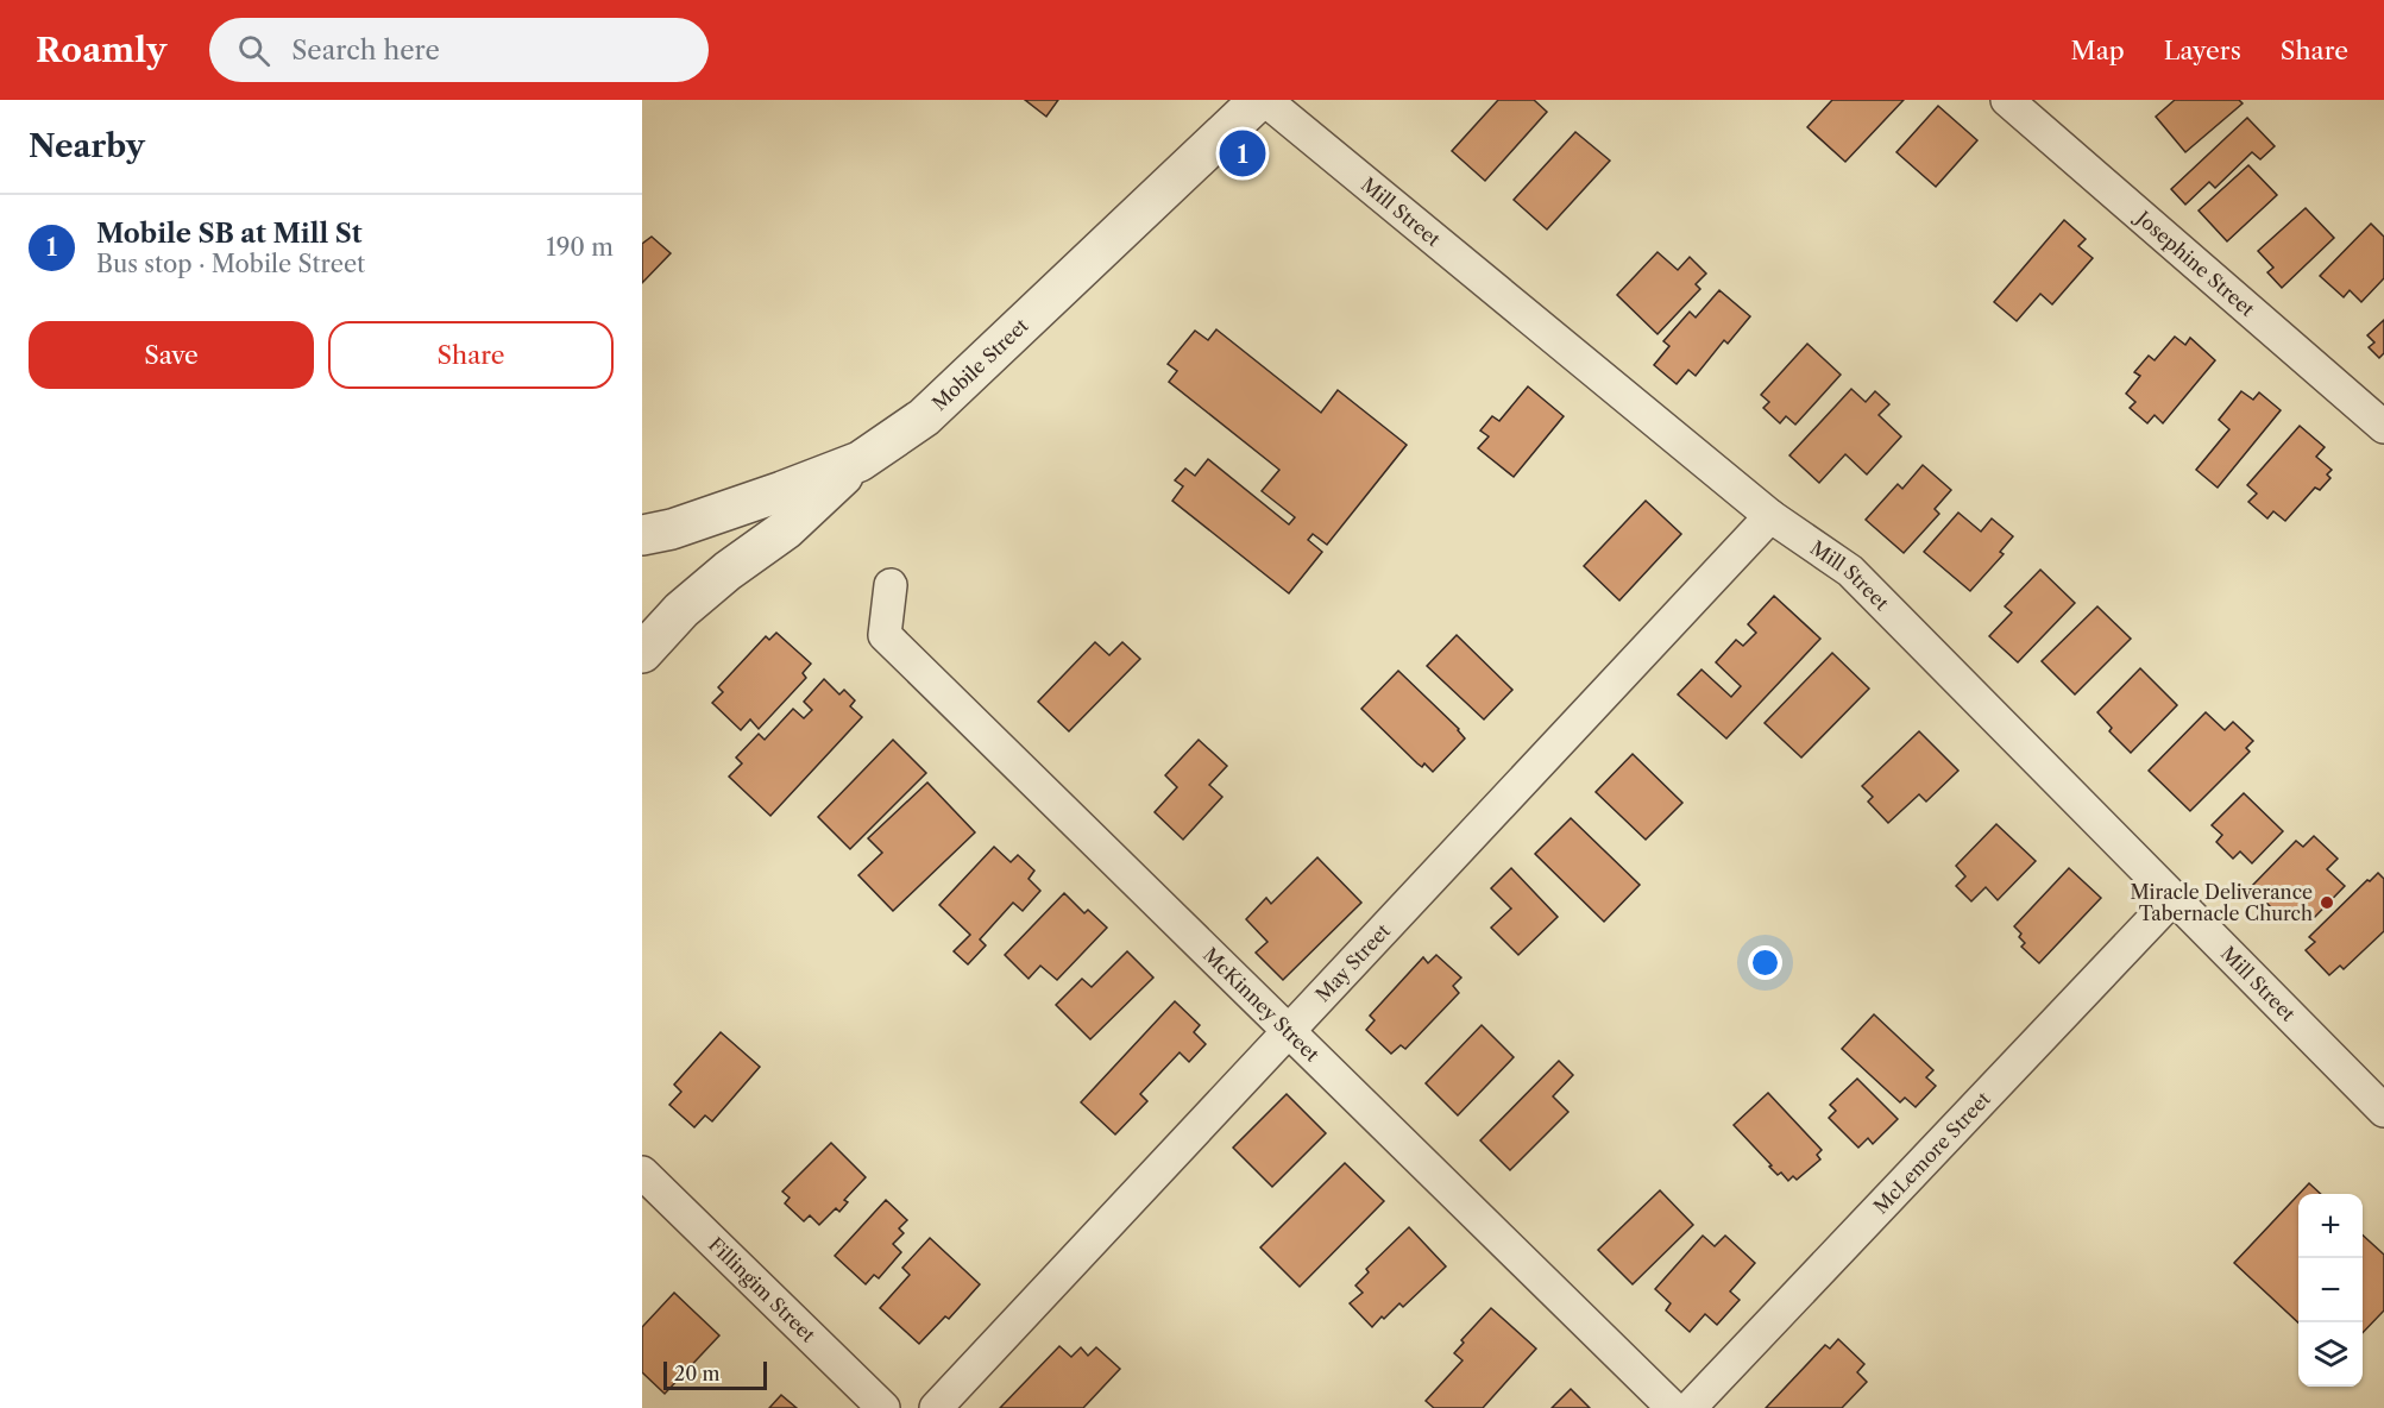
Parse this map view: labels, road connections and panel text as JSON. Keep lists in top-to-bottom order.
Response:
{
  "streets": {
    "street": [
      "Mill Street",
      "Josephine Street",
      "Mobile Street",
      "May Street",
      "McKinney Street",
      "McLemore Street",
      "Fillingim Street"
    ]
  },
  "crossings": [
    ["Mill Street", "May Street"],
    ["Mill Street", "McLemore Street"],
    ["May Street", "McKinney Street"]
  ],
  "places": ["Miracle Deliverance Tabernacle Church"],
  "scale_bar": "20 m",
  "page": {
    "header": "Roamly",
    "search": "Search here",
    "nav": ["Map", "Layers", "Share"],
    "heading": "Nearby",
    "pins": "1",
    "list": [
      {
        "mark": "1",
        "name": "Mobile SB at Mill St",
        "note": "Bus stop · Mobile Street",
        "value": "190 m"
      }
    ],
    "buttons": ["Save", "Share"],
    "map_buttons": ["+", "−"],
    "scale": "20 m"
  }
}
